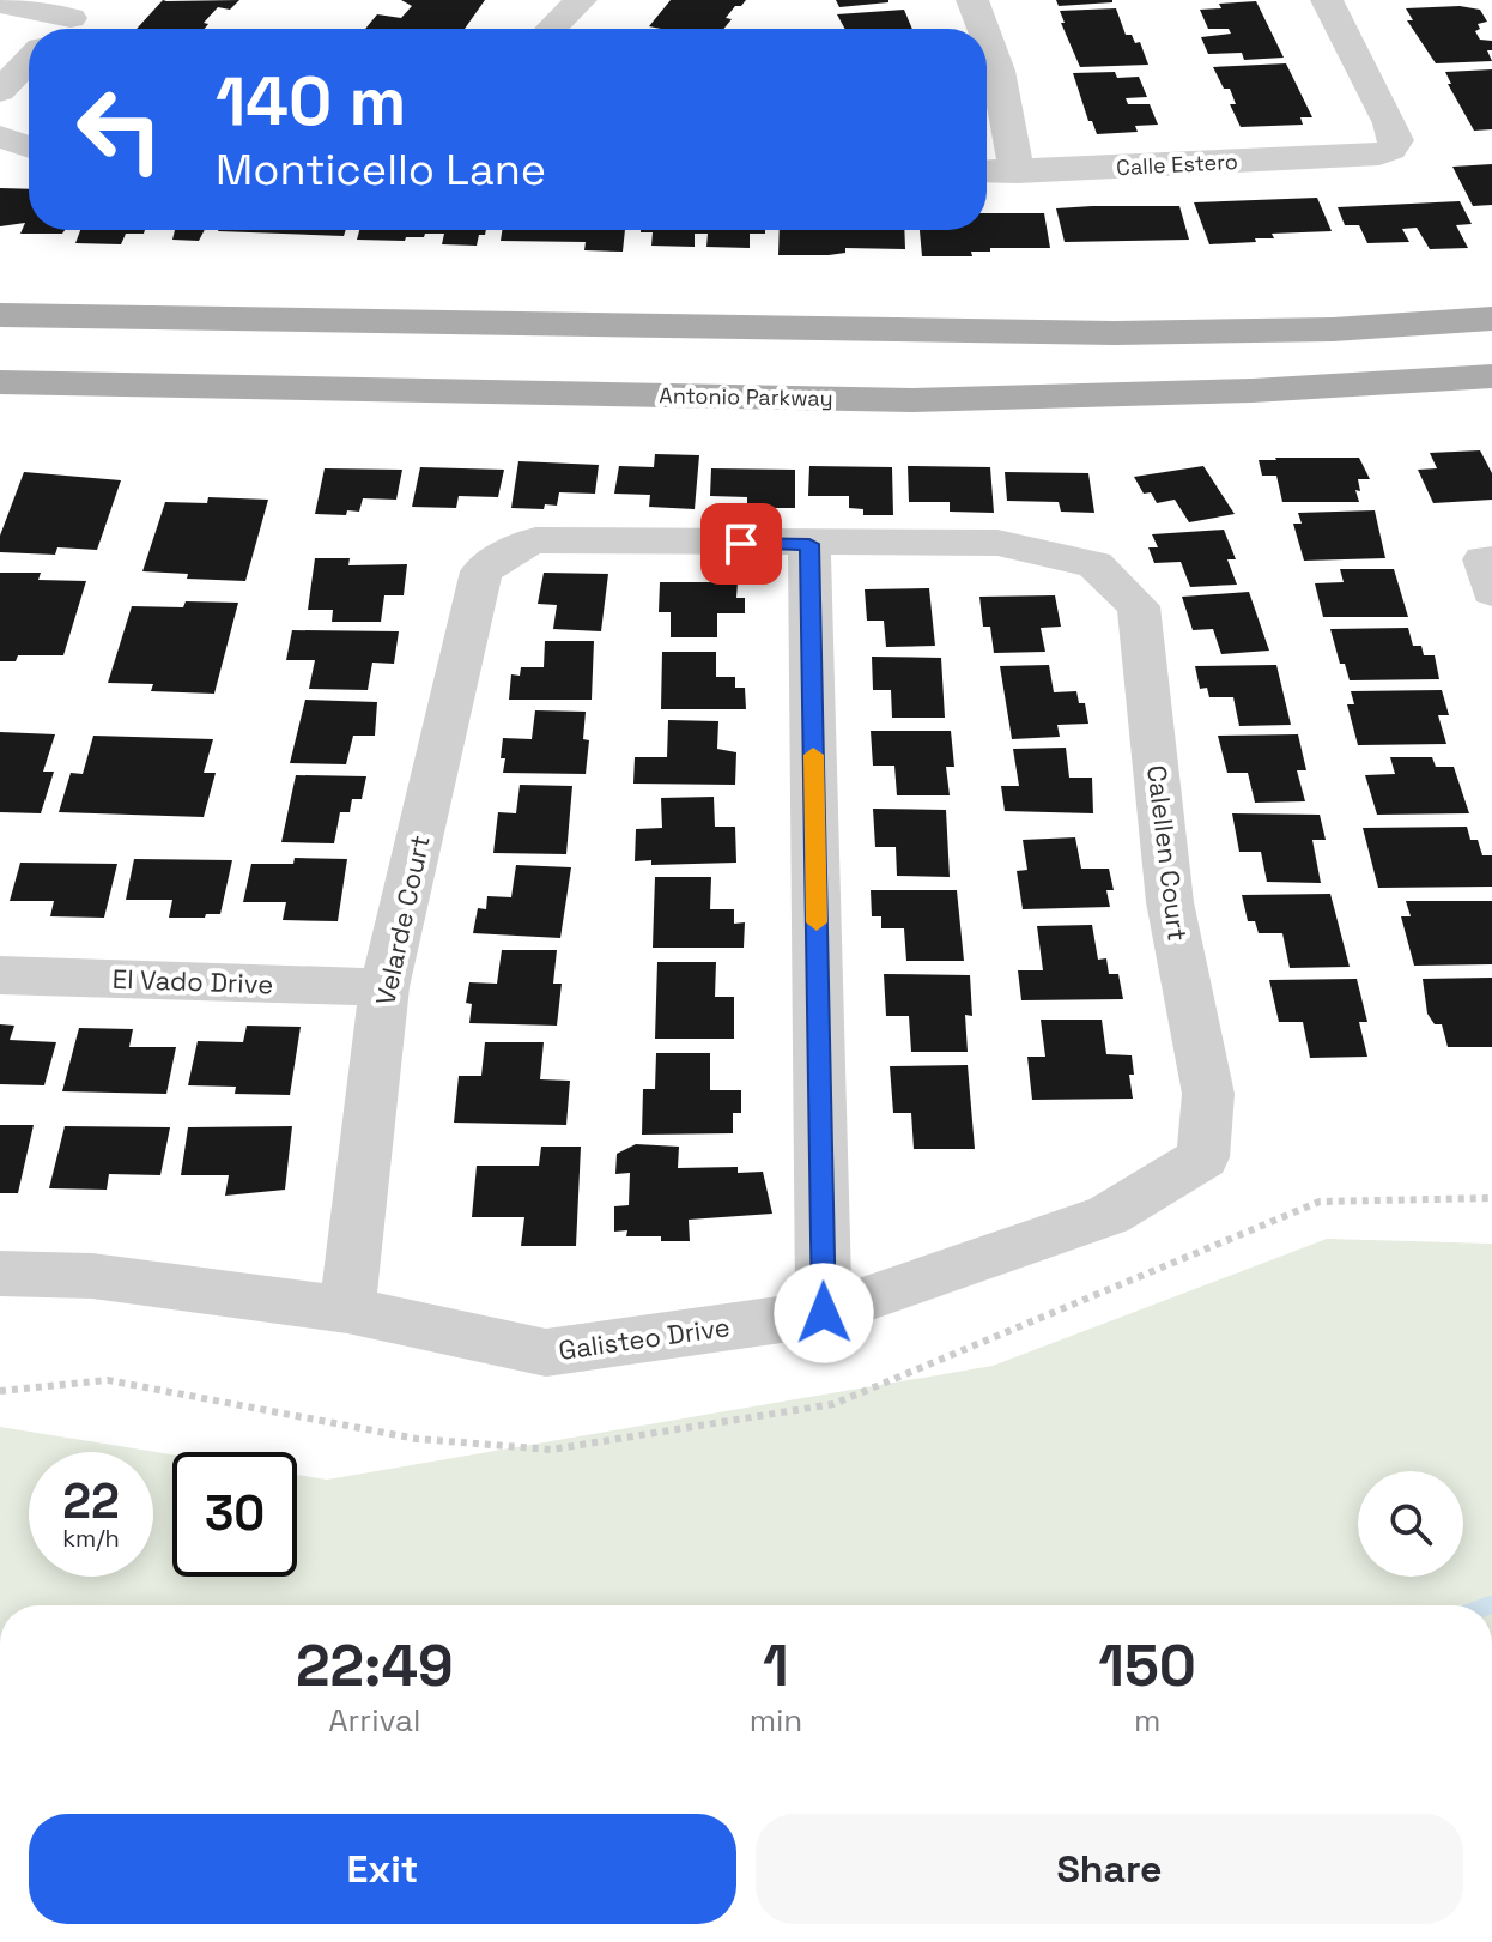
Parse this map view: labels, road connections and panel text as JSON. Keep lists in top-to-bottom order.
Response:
{
  "streets": {
    "main road": ["Antonio Parkway"],
    "street": [
      "Calle Estero",
      "Calellen Court",
      "Velarde Court",
      "El Vado Drive",
      "Galisteo Drive"
    ]
  },
  "crossings": [
    ["Calellen Court", "Velarde Court"],
    ["Calellen Court", "Galisteo Drive"],
    ["Velarde Court", "El Vado Drive"],
    ["Velarde Court", "Galisteo Drive"]
  ],
  "page": {
    "turn": ["140 m", "Monticello Lane"],
    "speed": "22 km/h",
    "limit": "30",
    "eta": [
      "22:49",
      "Arrival",
      "1",
      "min",
      "150",
      "m"
    ],
    "buttons": ["Exit", "Share"]
  }
}
